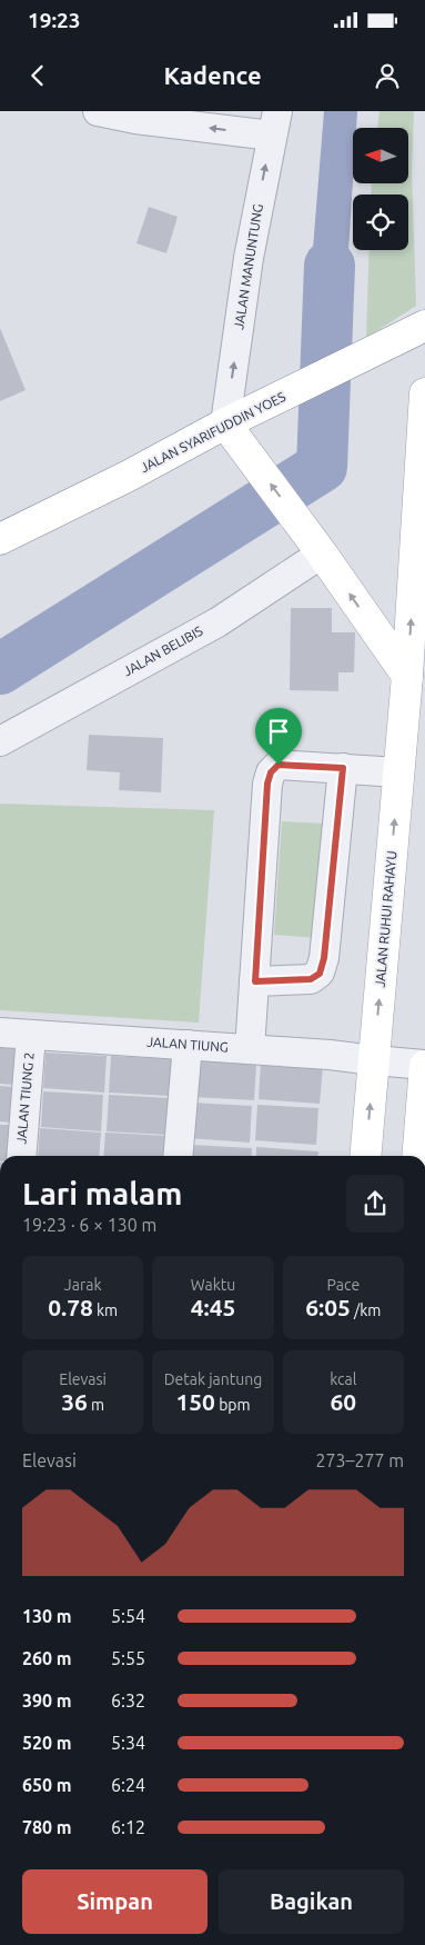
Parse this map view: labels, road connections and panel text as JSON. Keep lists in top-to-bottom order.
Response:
{
  "streets": {
    "main road": ["JALAN SYARIFUDDIN YOES", "JALAN RUHUI RAHAYU"],
    "street": [
      "JALAN MANUNTUNG",
      "JALAN BELIBIS",
      "JALAN TIUNG",
      "JALAN TIUNG 2"
    ]
  },
  "crossings": [
    ["JALAN MANUNTUNG", "JALAN SYARIFUDDIN YOES"],
    ["JALAN RUHUI RAHAYU", "JALAN TIUNG"],
    ["JALAN TIUNG", "JALAN TIUNG 2"]
  ],
  "one_way": ["JALAN MANUNTUNG", "JALAN RUHUI RAHAYU"],
  "north": "left",
  "page": {
    "status": "19:23",
    "header": "Kadence",
    "heading": ["Lari malam", "19:23 · 6 × 130 m"],
    "stats": [
      ["Jarak", "0.78 km"],
      ["Waktu", "4:45"],
      ["Pace", "6:05 /km"],
      ["Elevasi", "36 m"],
      ["Detak jantung", "150 bpm"],
      ["kcal", "60"]
    ],
    "chart": ["Elevasi", "273–277 m"],
    "list": [
      {
        "name": "130 m",
        "note": "5:54"
      },
      {
        "name": "260 m",
        "note": "5:55"
      },
      {
        "name": "390 m",
        "note": "6:32"
      },
      {
        "name": "520 m",
        "note": "5:34"
      },
      {
        "name": "650 m",
        "note": "6:24"
      },
      {
        "name": "780 m",
        "note": "6:12"
      }
    ],
    "buttons": ["Simpan", "Bagikan"]
  }
}
